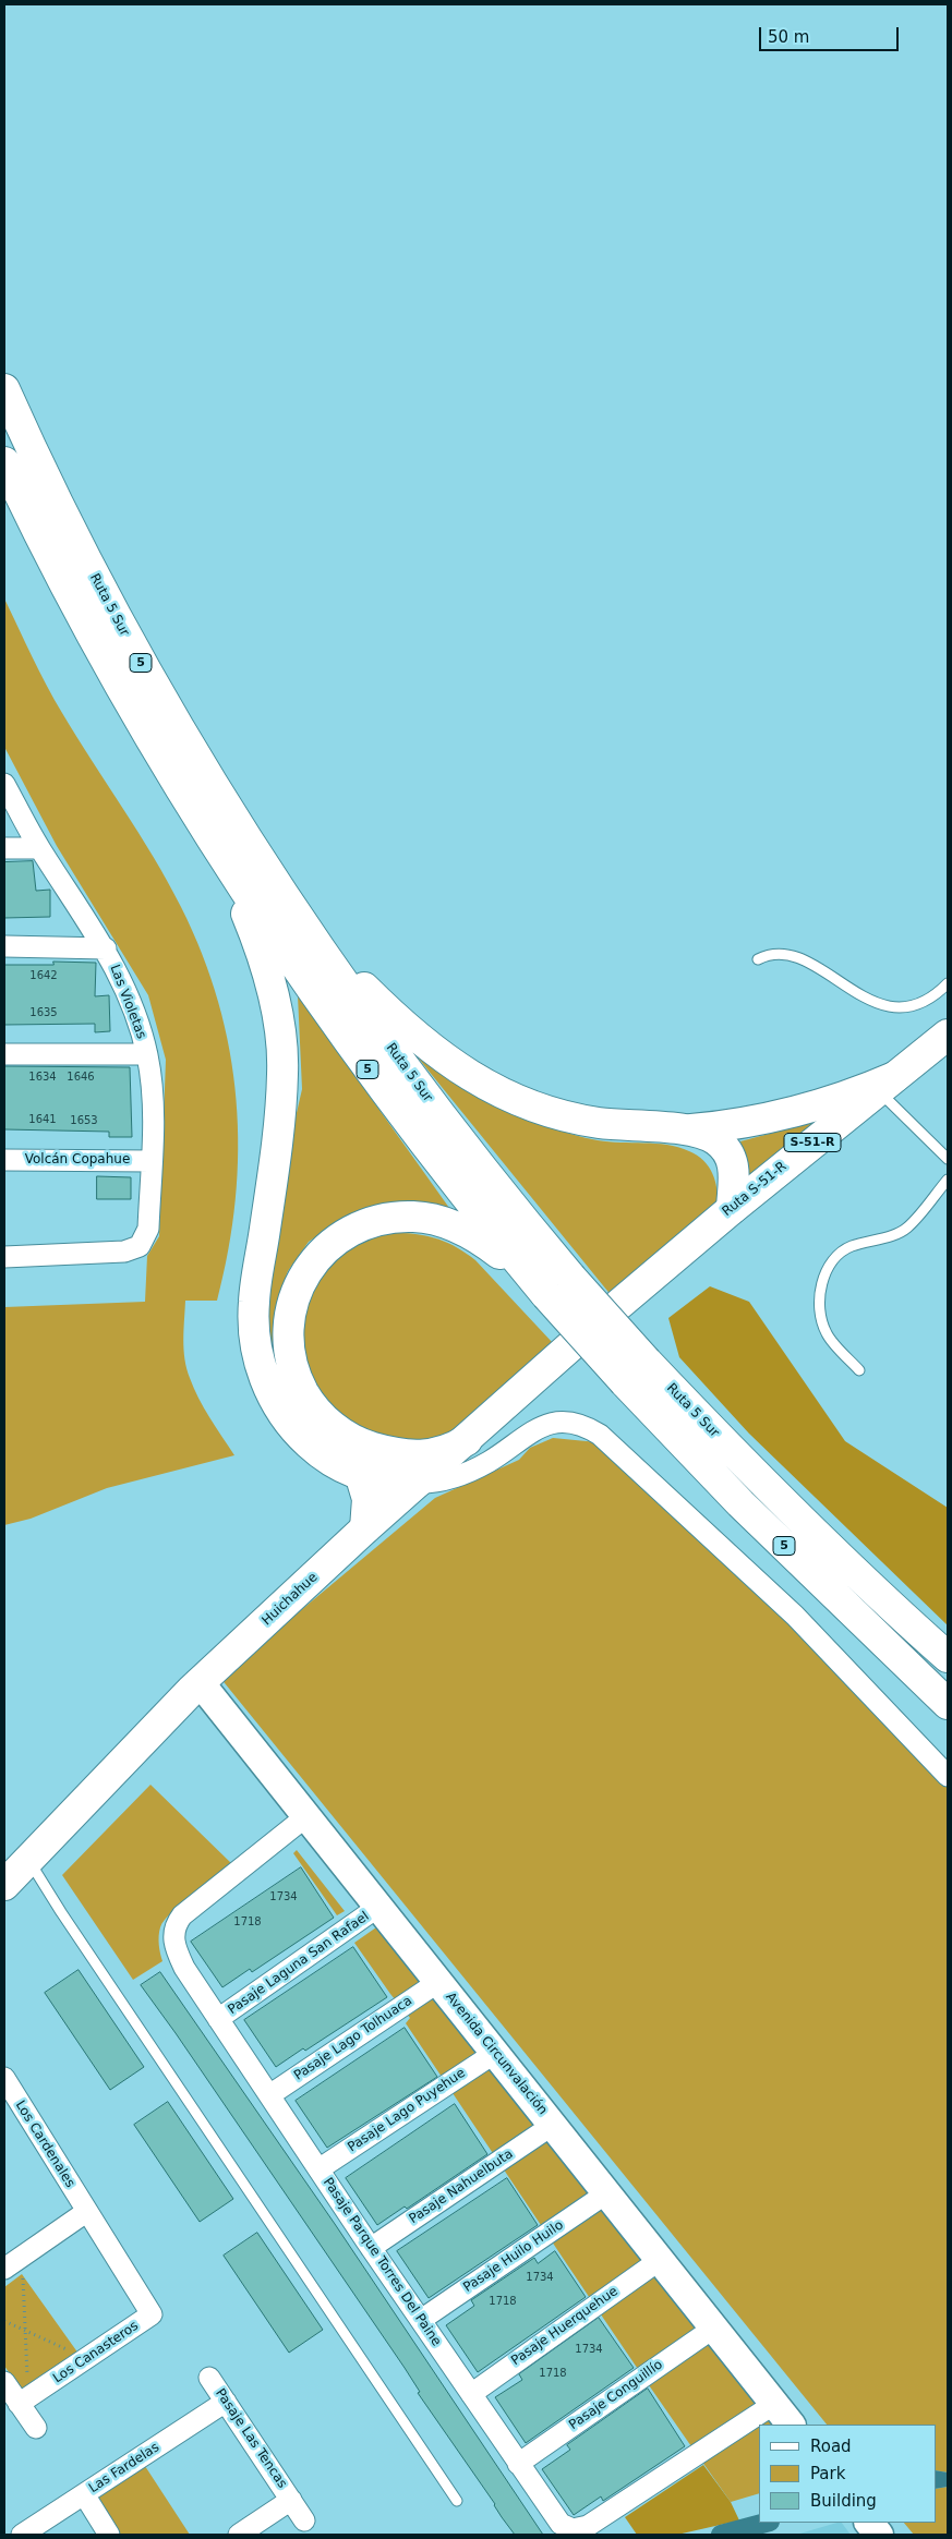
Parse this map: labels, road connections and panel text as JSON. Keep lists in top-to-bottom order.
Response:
{
  "streets": {
    "main road": [
      "Ruta 5 Sur",
      "5",
      "S-51-R",
      "Ruta S-51-R",
      "Huichahue",
      "Avenida Circunvalación"
    ],
    "street": [
      "Las Violetas",
      "Volcán Copahue",
      "Pasaje Laguna San Rafael",
      "Pasaje Lago Tolhuaca",
      "Pasaje Lago Puyehue",
      "Los Cardenales",
      "Pasaje Nahuelbuta",
      "Pasaje Huilo Huilo",
      "Pasaje Parque Torres Del Paine",
      "Pasaje Huerquehue",
      "Los Canasteros",
      "Pasaje Conguillío",
      "Pasaje Las Tencas",
      "Las Fardelas"
    ]
  },
  "crossings": [
    ["Las Violetas", "Volcán Copahue"],
    ["Ruta S-51-R", "Huichahue"],
    ["Huichahue", "Avenida Circunvalación"],
    ["Pasaje Laguna San Rafael", "Avenida Circunvalación"],
    ["Pasaje Laguna San Rafael", "Pasaje Parque Torres Del Paine"],
    ["Pasaje Lago Tolhuaca", "Avenida Circunvalación"],
    ["Pasaje Lago Tolhuaca", "Pasaje Parque Torres Del Paine"],
    ["Avenida Circunvalación", "Pasaje Lago Puyehue"],
    ["Avenida Circunvalación", "Pasaje Nahuelbuta"],
    ["Avenida Circunvalación", "Pasaje Huilo Huilo"],
    ["Avenida Circunvalación", "Pasaje Parque Torres Del Paine"],
    ["Avenida Circunvalación", "Pasaje Huerquehue"],
    ["Avenida Circunvalación", "Pasaje Conguillío"],
    ["Pasaje Lago Puyehue", "Pasaje Parque Torres Del Paine"],
    ["Los Cardenales", "Los Canasteros"],
    ["Pasaje Nahuelbuta", "Pasaje Parque Torres Del Paine"],
    ["Pasaje Huilo Huilo", "Pasaje Parque Torres Del Paine"],
    ["Pasaje Parque Torres Del Paine", "Pasaje Huerquehue"],
    ["Pasaje Parque Torres Del Paine", "Pasaje Conguillío"],
    ["Pasaje Las Tencas", "Las Fardelas"]
  ],
  "house_numbers": [
    "1642",
    "1635",
    "1634",
    "1646",
    "1641",
    "1653",
    "1734",
    "1718",
    "1734",
    "1718",
    "1734",
    "1718"
  ],
  "legend": ["Road", "Park", "Building"],
  "scale_bar": "50 m"
}
